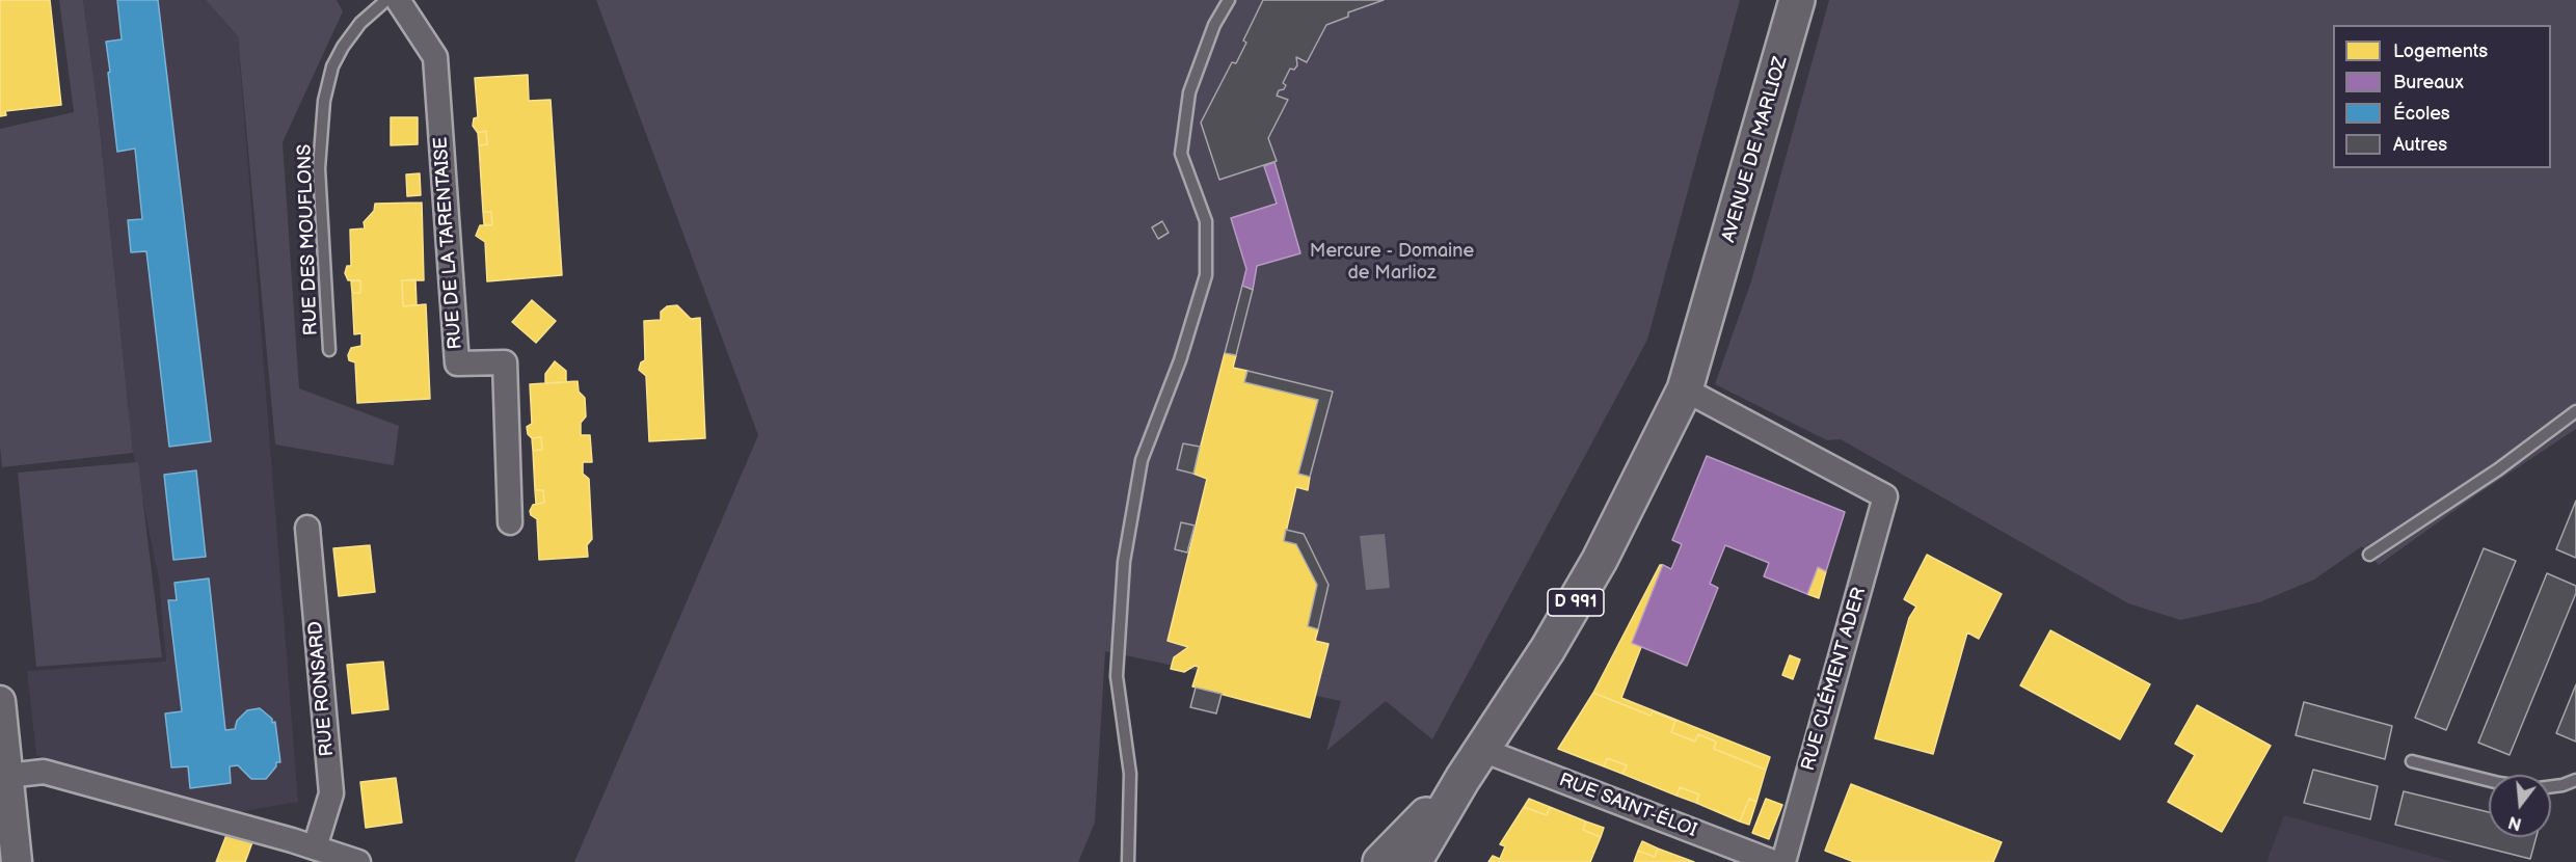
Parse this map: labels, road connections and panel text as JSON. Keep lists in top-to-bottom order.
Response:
{
  "streets": {
    "main road": ["AVENUE DE MARLIOZ", "D 991"],
    "street": [
      "RUE DE LA TARENTAISE",
      "RUE CLÉMENT ADER",
      "RUE RONSARD",
      "RUE SAINT-ÉLOI"
    ],
    "lane": ["RUE DES MOUFLONS"]
  },
  "crossings": [
    ["AVENUE DE MARLIOZ", "RUE CLÉMENT ADER"],
    ["AVENUE DE MARLIOZ", "RUE SAINT-ÉLOI"]
  ],
  "parks": ["Mercure - Domaine de Marlioz"],
  "legend": [
    "Logements",
    "Bureaux",
    "Écoles",
    "Autres"
  ],
  "north": "bottom"
}
